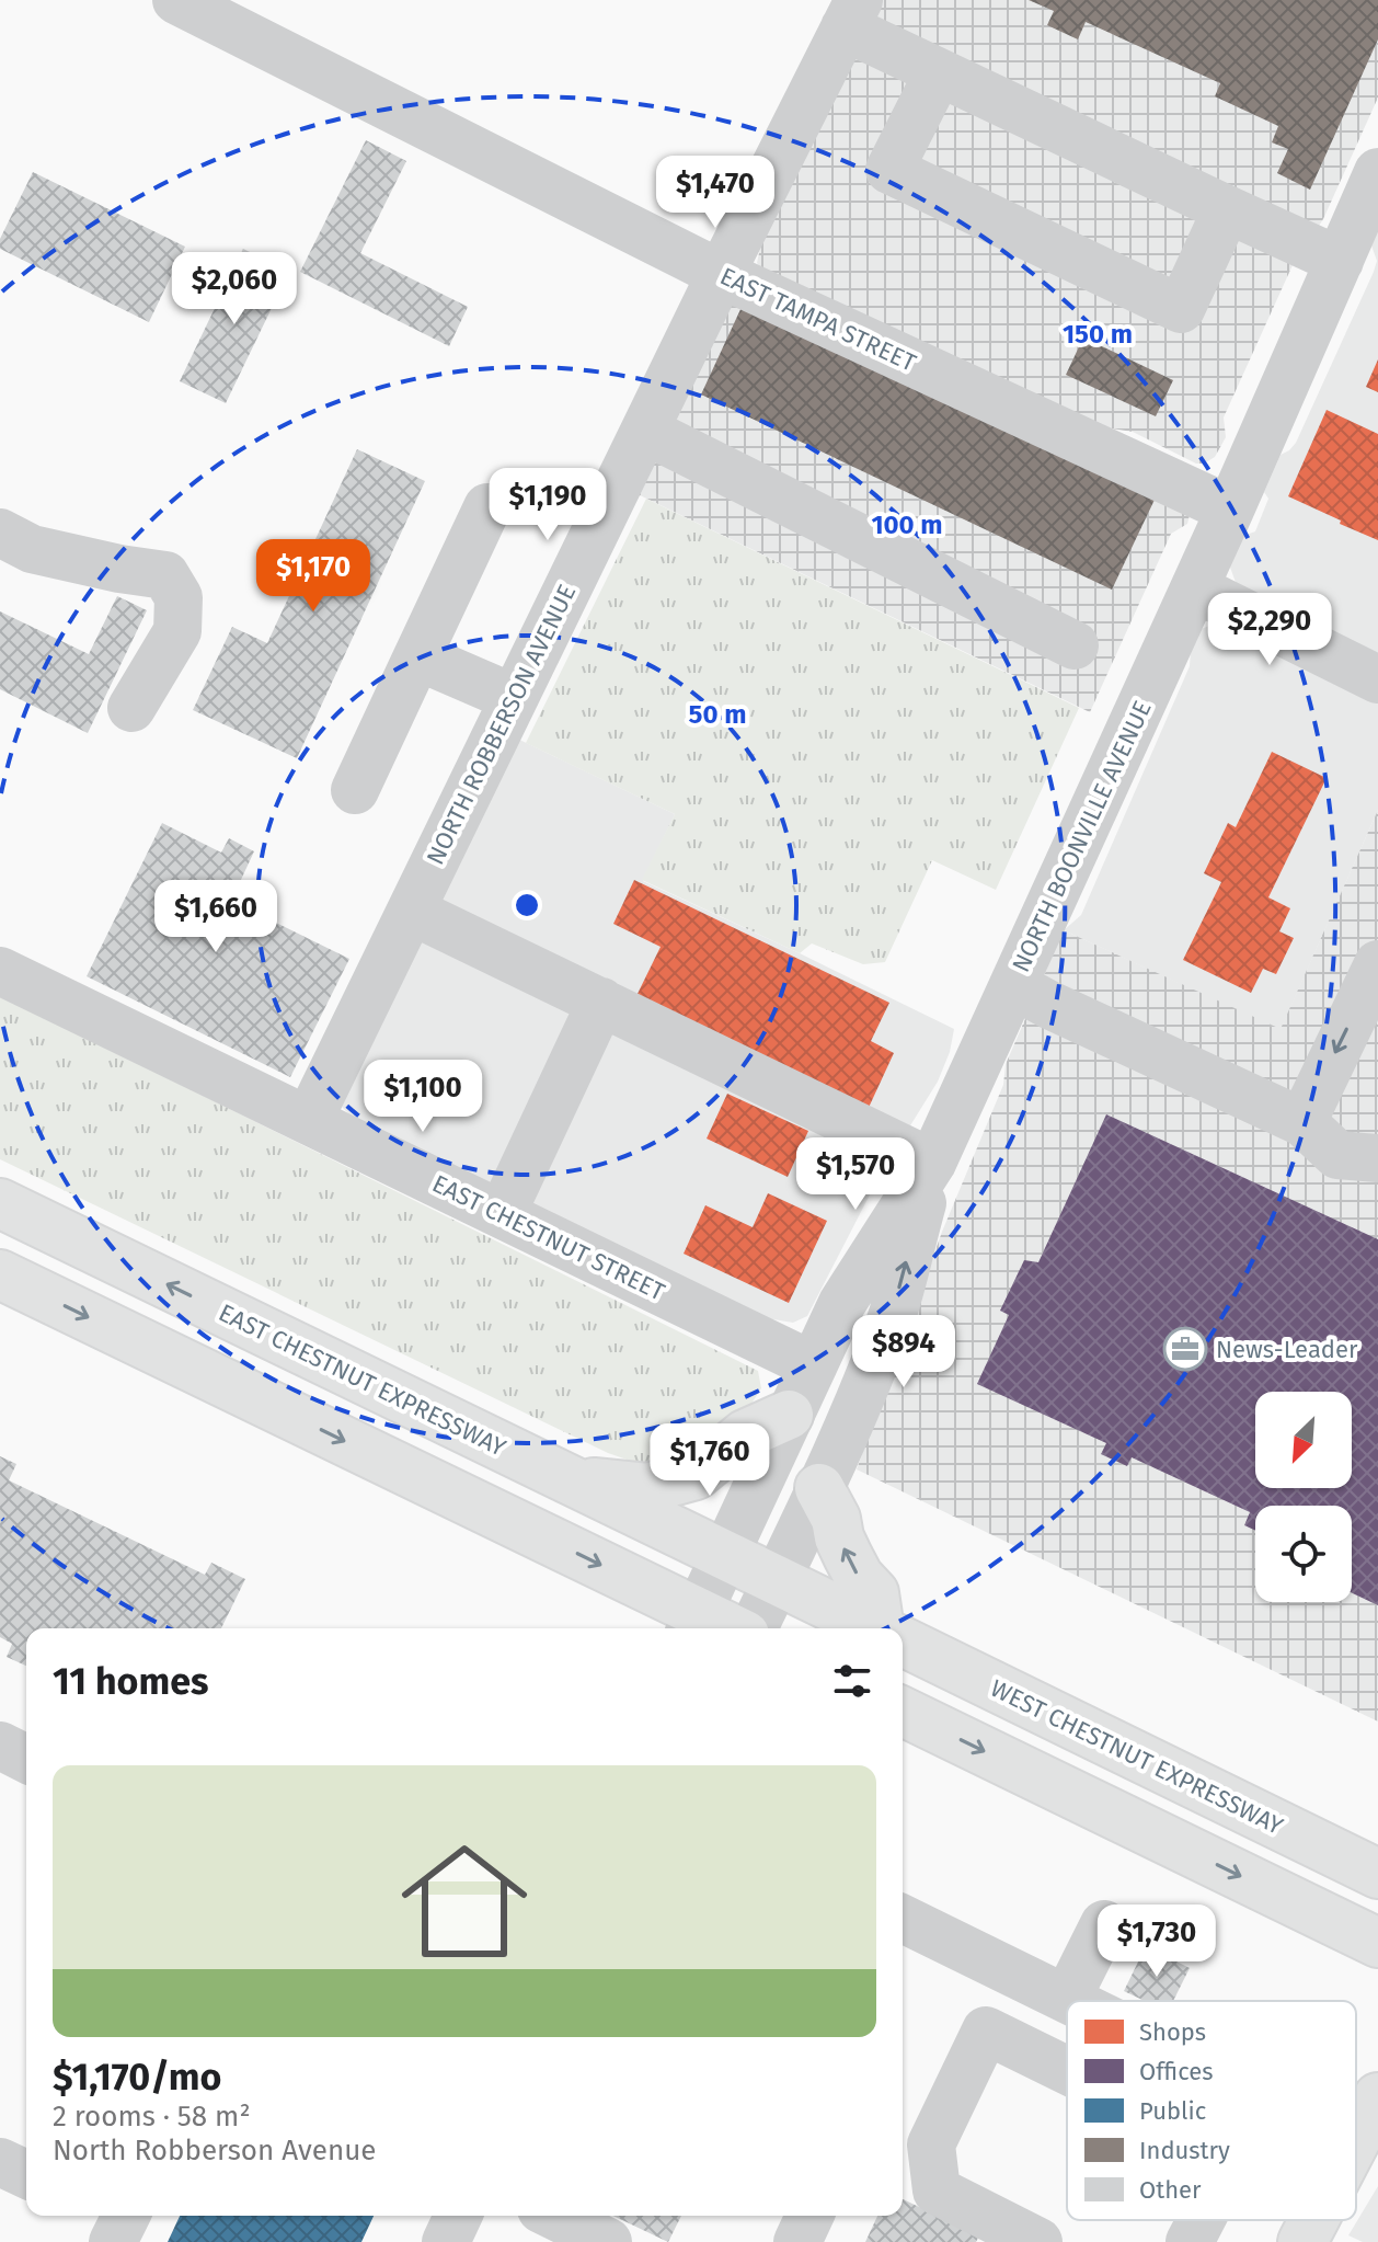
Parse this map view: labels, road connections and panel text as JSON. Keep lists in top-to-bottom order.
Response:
{
  "streets": {
    "main road": ["EAST CHESTNUT EXPRESSWAY", "WEST CHESTNUT EXPRESSWAY"],
    "street": [
      "EAST TAMPA STREET",
      "NORTH ROBBERSON AVENUE",
      "NORTH BOONVILLE AVENUE",
      "EAST CHESTNUT STREET"
    ]
  },
  "crossings": [
    ["EAST TAMPA STREET", "NORTH ROBBERSON AVENUE"],
    ["EAST TAMPA STREET", "NORTH BOONVILLE AVENUE"],
    ["NORTH ROBBERSON AVENUE", "EAST CHESTNUT STREET"],
    ["NORTH BOONVILLE AVENUE", "EAST CHESTNUT STREET"],
    ["NORTH BOONVILLE AVENUE", "EAST CHESTNUT EXPRESSWAY"],
    ["NORTH BOONVILLE AVENUE", "WEST CHESTNUT EXPRESSWAY"],
    ["EAST CHESTNUT EXPRESSWAY", "WEST CHESTNUT EXPRESSWAY"]
  ],
  "places": {
    "office": ["News-Leader"]
  },
  "legend": [
    "Shops",
    "Offices",
    "Public",
    "Industry",
    "Other"
  ],
  "north": "bottom left",
  "page": {
    "price": [
      "$1,470",
      "$2,060",
      "$1,190",
      "$1,170",
      "$2,290",
      "$1,660",
      "$1,100",
      "$1,570",
      "$894",
      "$1,760",
      "$1,730"
    ],
    "heading": "11 homes",
    "list": [
      {
        "name": "$1,170/mo",
        "note": "2 rooms · 58 m² · North Robberson Avenue"
      }
    ]
  },
  "rings": ["150 m", "100 m", "50 m"]
}
